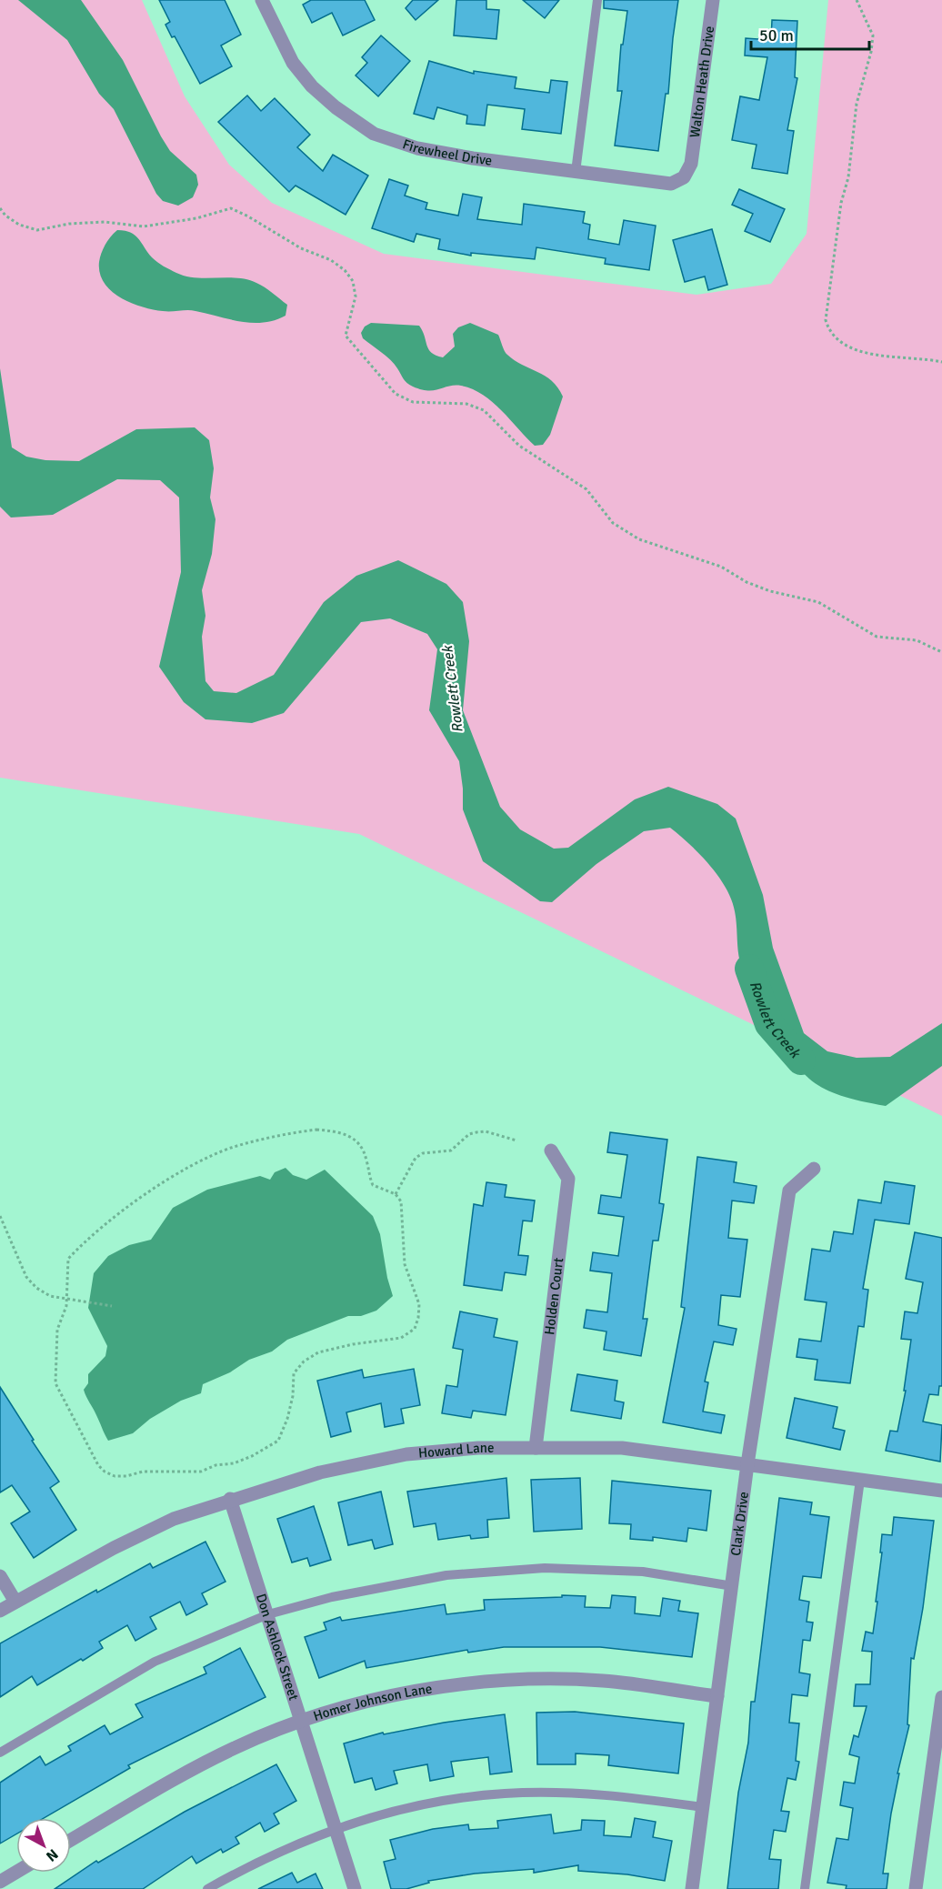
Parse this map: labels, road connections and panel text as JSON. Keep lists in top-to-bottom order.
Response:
{
  "streets": {
    "street": [
      "Walton Heath Drive",
      "Firewheel Drive",
      "Holden Court",
      "Howard Lane",
      "Clark Drive",
      "Don Ashlock Street",
      "Homer Johnson Lane"
    ]
  },
  "crossings": [
    ["Walton Heath Drive", "Firewheel Drive"],
    ["Holden Court", "Howard Lane"],
    ["Howard Lane", "Clark Drive"],
    ["Howard Lane", "Don Ashlock Street"],
    ["Clark Drive", "Homer Johnson Lane"],
    ["Don Ashlock Street", "Homer Johnson Lane"]
  ],
  "water": ["Rowlett Creek"],
  "scale_bar": "50 m",
  "north": "bottom right"
}
